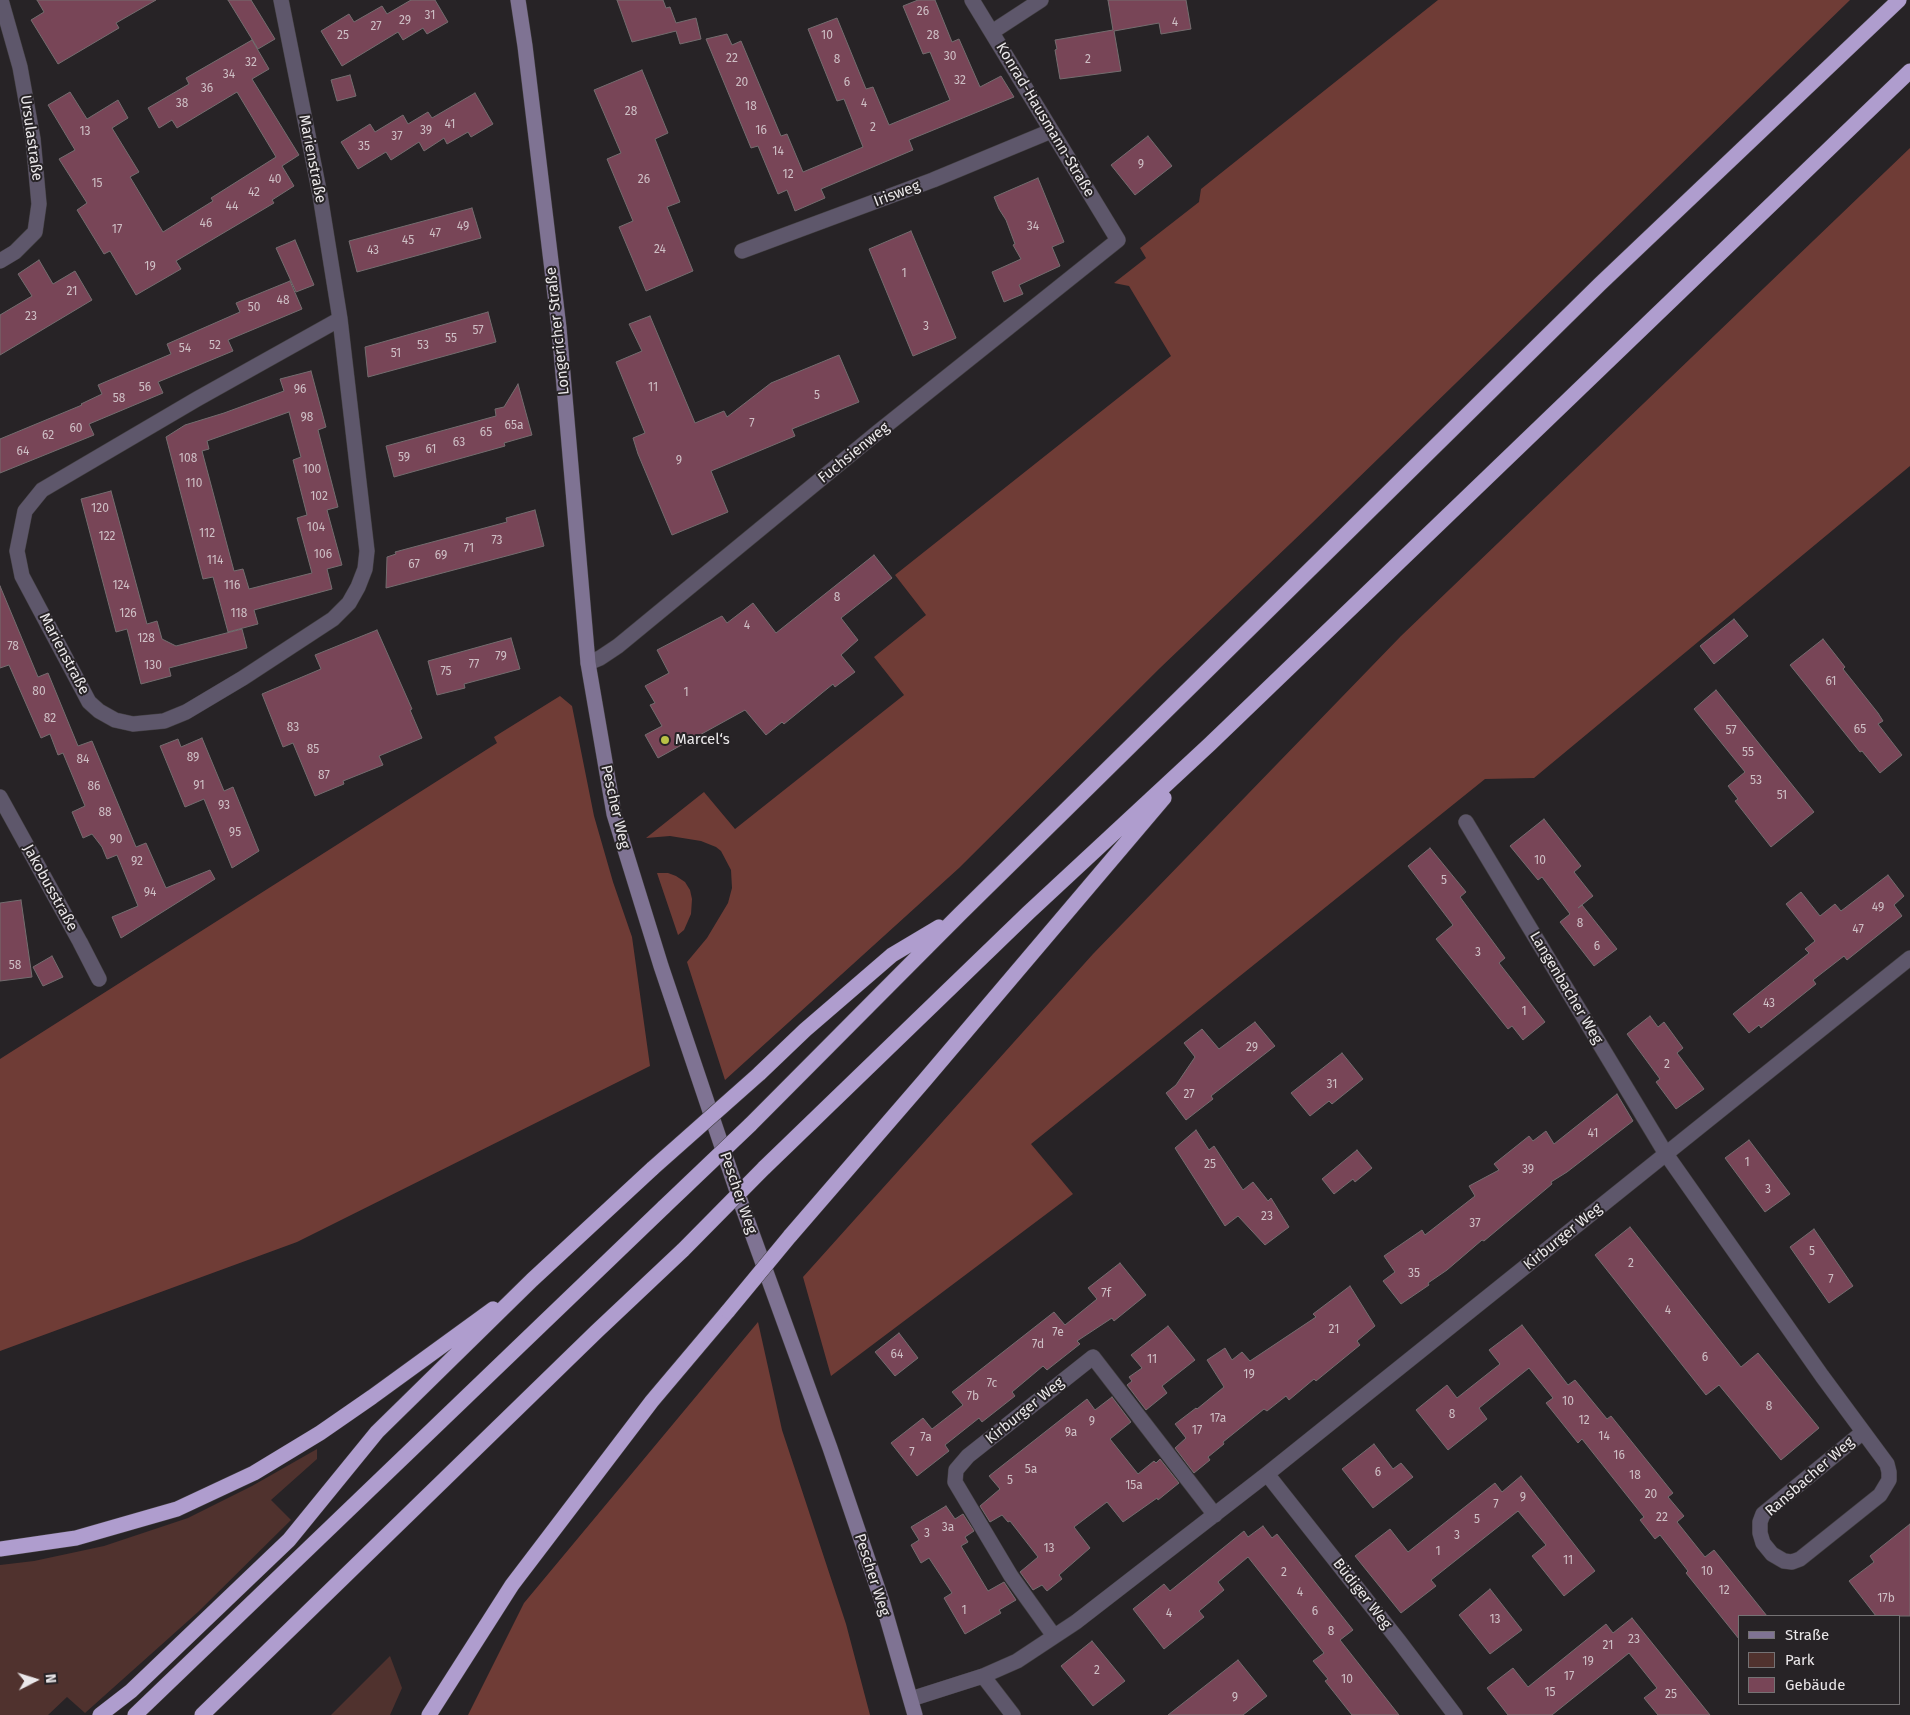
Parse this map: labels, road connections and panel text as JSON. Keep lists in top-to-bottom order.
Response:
{
  "streets": {
    "street": [
      "Konrad-Hausmann-Straße",
      "Ursulastraße",
      "Marienstraße",
      "Irisweg",
      "Longericher Straße",
      "Fuchsienweg",
      "Pescher Weg",
      "Jakobusstraße",
      "Langenbacher Weg",
      "Kirburger Weg",
      "Ransbacher Weg",
      "Büdiger Weg"
    ]
  },
  "crossings": [
    ["Konrad-Hausmann-Straße", "Irisweg"],
    ["Konrad-Hausmann-Straße", "Fuchsienweg"],
    ["Longericher Straße", "Fuchsienweg"],
    ["Longericher Straße", "Pescher Weg"],
    ["Fuchsienweg", "Pescher Weg"],
    ["Pescher Weg", "Kirburger Weg"],
    ["Langenbacher Weg", "Kirburger Weg"],
    ["Langenbacher Weg", "Ransbacher Weg"],
    ["Kirburger Weg", "Ransbacher Weg"],
    ["Kirburger Weg", "Büdiger Weg"]
  ],
  "places": ["Marcel‘s"],
  "house_numbers": [
    "26",
    "31",
    "29",
    "4",
    "27",
    "25",
    "10",
    "28",
    "30",
    "22",
    "8",
    "2",
    "32",
    "34",
    "32",
    "20",
    "6",
    "36",
    "38",
    "4",
    "18",
    "28",
    "41",
    "2",
    "39",
    "16",
    "13",
    "37",
    "35",
    "14",
    "9",
    "12",
    "40",
    "26",
    "15",
    "42",
    "44",
    "46",
    "49",
    "34",
    "17",
    "47",
    "45",
    "24",
    "43",
    "19",
    "1",
    "21",
    "48",
    "50",
    "23",
    "3",
    "57",
    "55",
    "52",
    "53",
    "54",
    "51",
    "56",
    "11",
    "96",
    "5",
    "58",
    "98",
    "7",
    "65a",
    "60",
    "65",
    "62",
    "63",
    "61",
    "64",
    "59",
    "108",
    "9",
    "100",
    "110",
    "102",
    "120",
    "104",
    "112",
    "122",
    "73",
    "71",
    "106",
    "69",
    "114",
    "67",
    "124",
    "116",
    "8",
    "126",
    "118",
    "4",
    "128",
    "78",
    "79",
    "77",
    "130",
    "75",
    "61",
    "80",
    "1",
    "82",
    "83",
    "65",
    "57",
    "85",
    "55",
    "89",
    "84",
    "87",
    "53",
    "91",
    "86",
    "51",
    "93",
    "88",
    "95",
    "90",
    "10",
    "92",
    "5",
    "94",
    "49",
    "8",
    "47",
    "6",
    "3",
    "58",
    "43",
    "1",
    "29",
    "2",
    "31",
    "27",
    "41",
    "1",
    "25",
    "39",
    "3",
    "23",
    "37",
    "5",
    "2",
    "35",
    "7",
    "7f",
    "4",
    "21",
    "7e",
    "7d",
    "64",
    "6",
    "11",
    "19",
    "7c",
    "7b",
    "10",
    "8",
    "8",
    "17a",
    "12",
    "9",
    "17",
    "9a",
    "14",
    "7a",
    "7",
    "16",
    "5a",
    "6",
    "18",
    "5",
    "15a",
    "20",
    "9",
    "7",
    "22",
    "5",
    "3a",
    "3",
    "3",
    "13",
    "1",
    "11",
    "10",
    "2",
    "12",
    "4",
    "17b",
    "1",
    "6",
    "4",
    "13",
    "8",
    "23",
    "21",
    "19",
    "2",
    "17",
    "10",
    "15",
    "25",
    "9"
  ],
  "legend": ["Straße", "Park", "Gebäude"],
  "north": "right"
}
